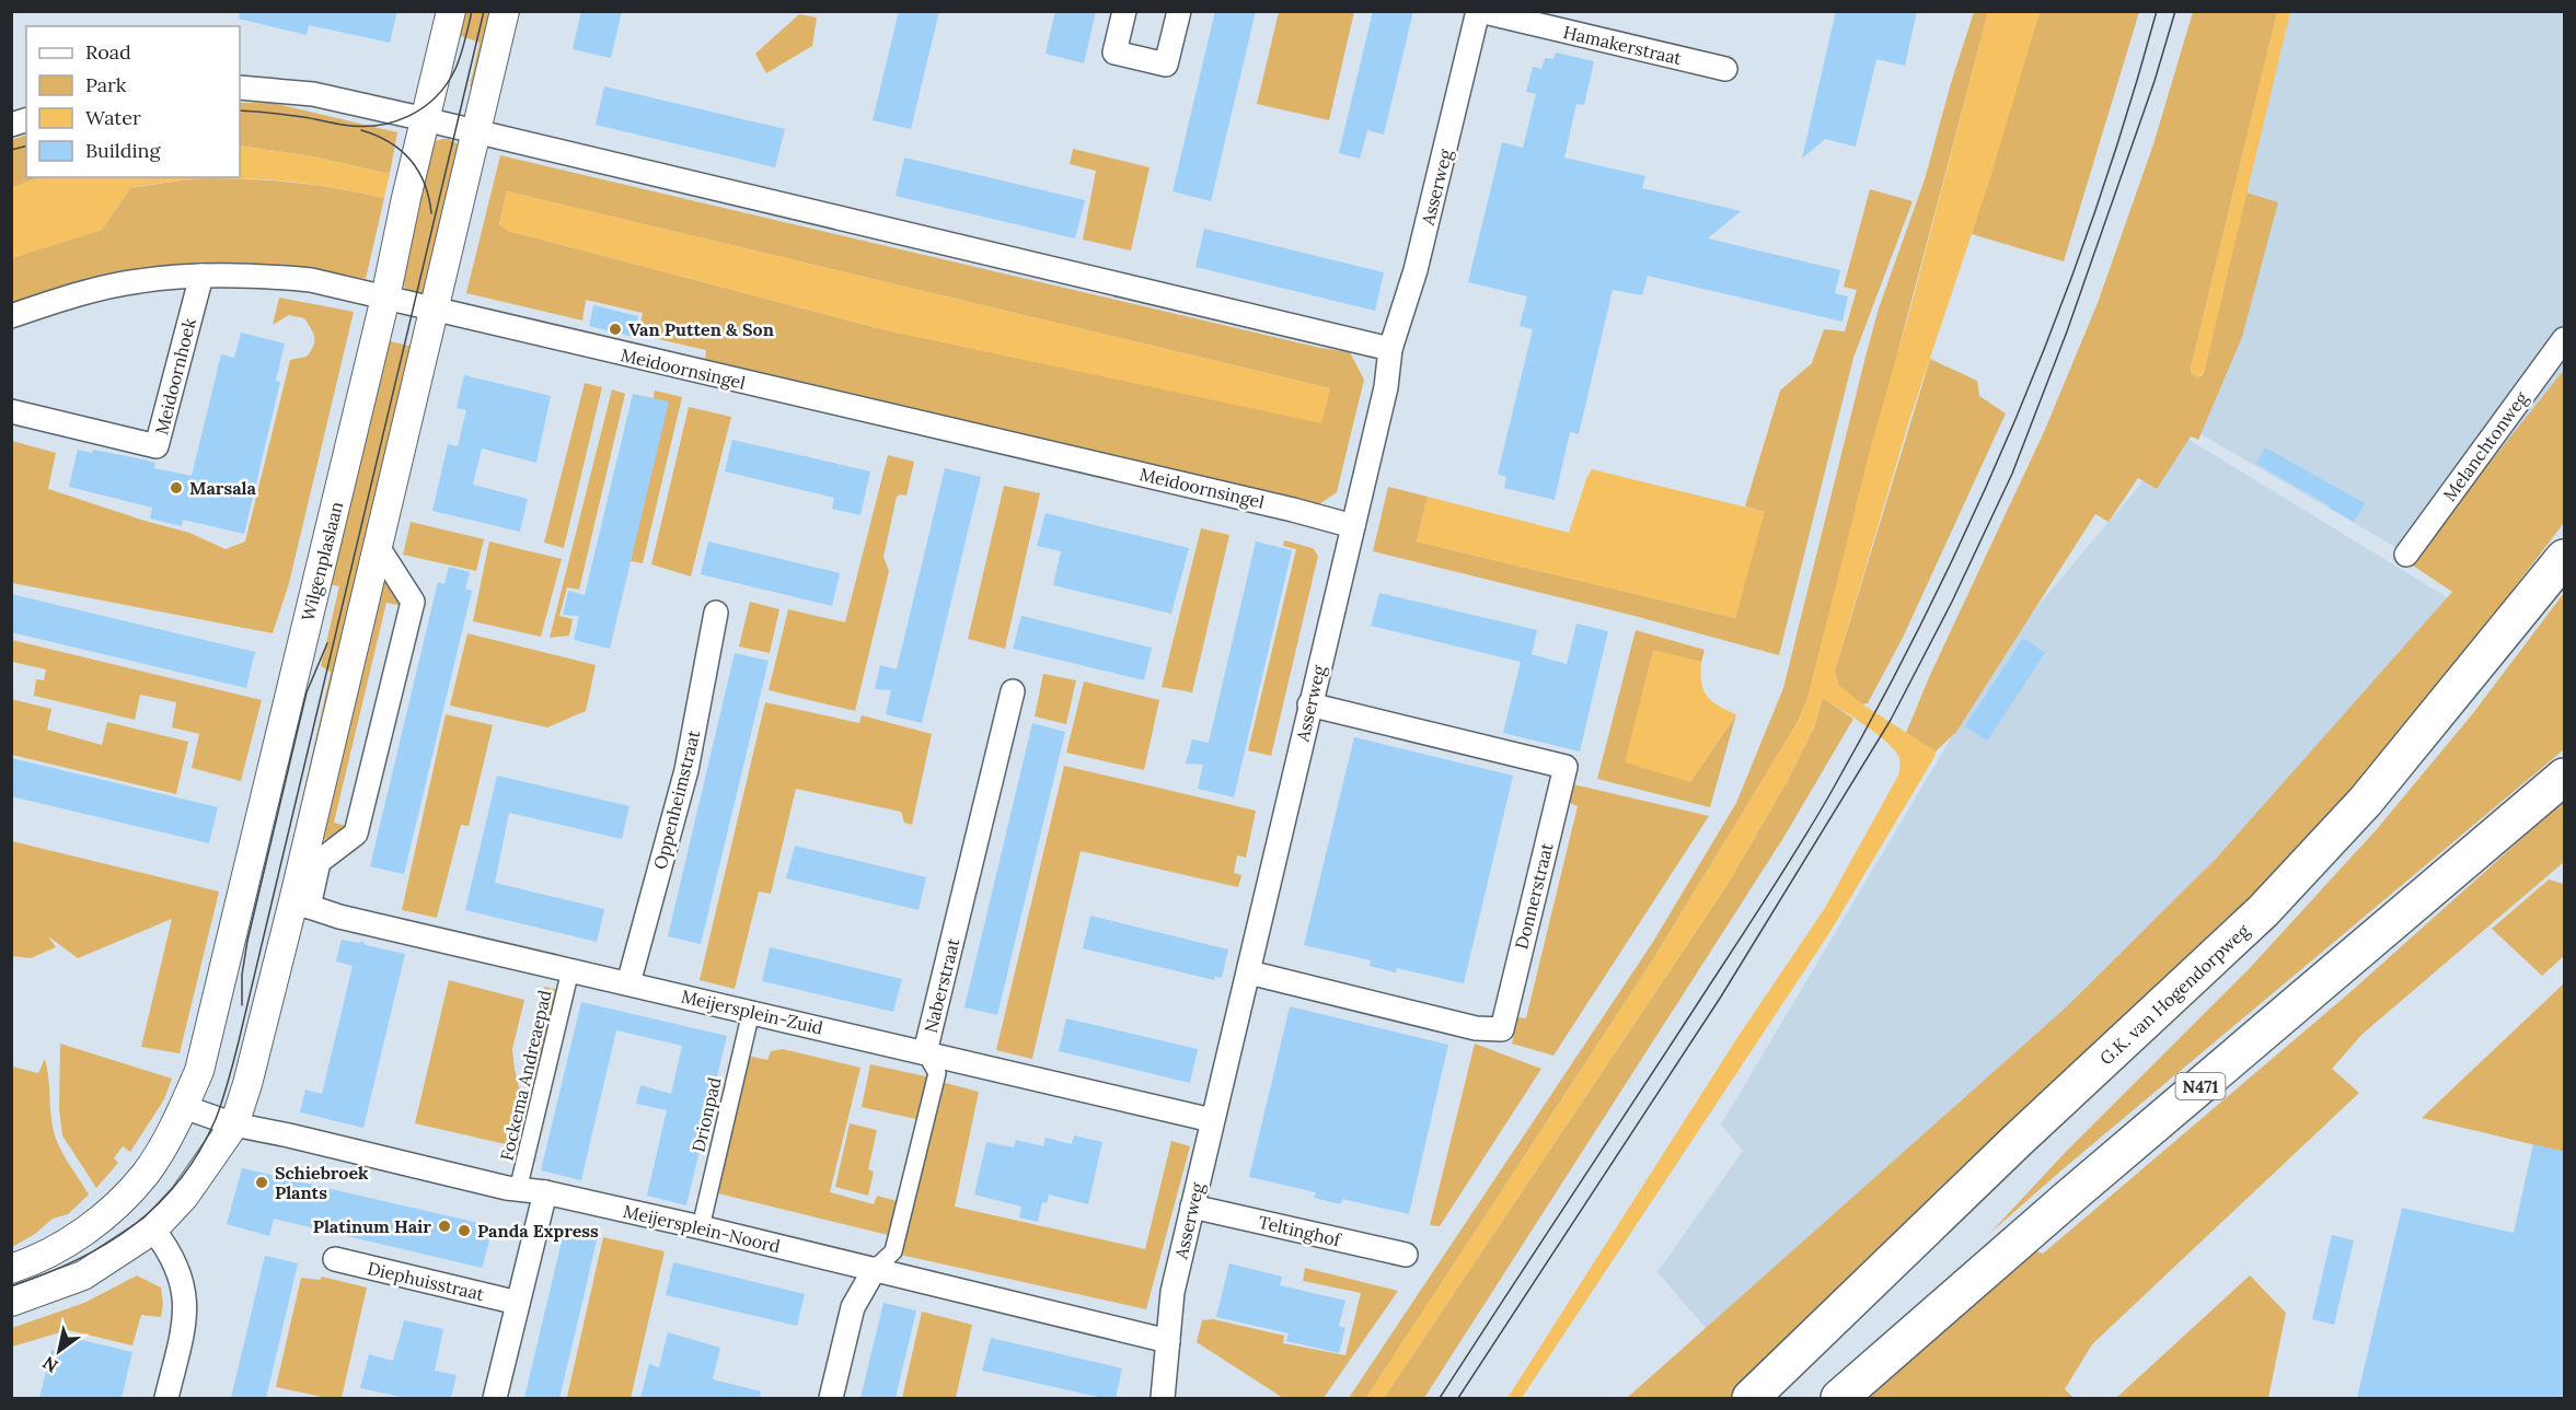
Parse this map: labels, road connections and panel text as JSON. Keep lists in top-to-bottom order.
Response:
{
  "streets": {
    "main road": ["G.K. van Hogendorpweg", "N471"],
    "street": [
      "Hamakerstraat",
      "Asserweg",
      "Meidoornsingel",
      "Meidoornhoek",
      "Melanchtonweg",
      "Wilgenplaslaan",
      "Oppenheimstraat",
      "Donnerstraat",
      "Naberstraat",
      "Meijersplein-Zuid",
      "Fockema Andreaepad",
      "Drionpad",
      "Meijersplein-Noord",
      "Teltinghof",
      "Diephuisstraat"
    ]
  },
  "crossings": [
    ["Hamakerstraat", "Asserweg"],
    ["Asserweg", "Meidoornsingel"],
    ["Asserweg", "Donnerstraat"],
    ["Asserweg", "Meijersplein-Zuid"],
    ["Asserweg", "Meijersplein-Noord"],
    ["Asserweg", "Teltinghof"],
    ["Meidoornsingel", "Meidoornhoek"],
    ["Meidoornsingel", "Wilgenplaslaan"],
    ["Oppenheimstraat", "Meijersplein-Zuid"],
    ["Naberstraat", "Meijersplein-Zuid"],
    ["Naberstraat", "Meijersplein-Noord"],
    ["Meijersplein-Zuid", "Fockema Andreaepad"],
    ["Meijersplein-Zuid", "Drionpad"],
    ["Fockema Andreaepad", "Meijersplein-Noord"],
    ["Drionpad", "Meijersplein-Noord"]
  ],
  "places": [
    "Van Putten & Son",
    "Marsala",
    "Schiebroek Plants",
    "Platinum Hair",
    "Panda Express"
  ],
  "legend": [
    "Road",
    "Park",
    "Water",
    "Building"
  ],
  "north": "bottom left"
}
